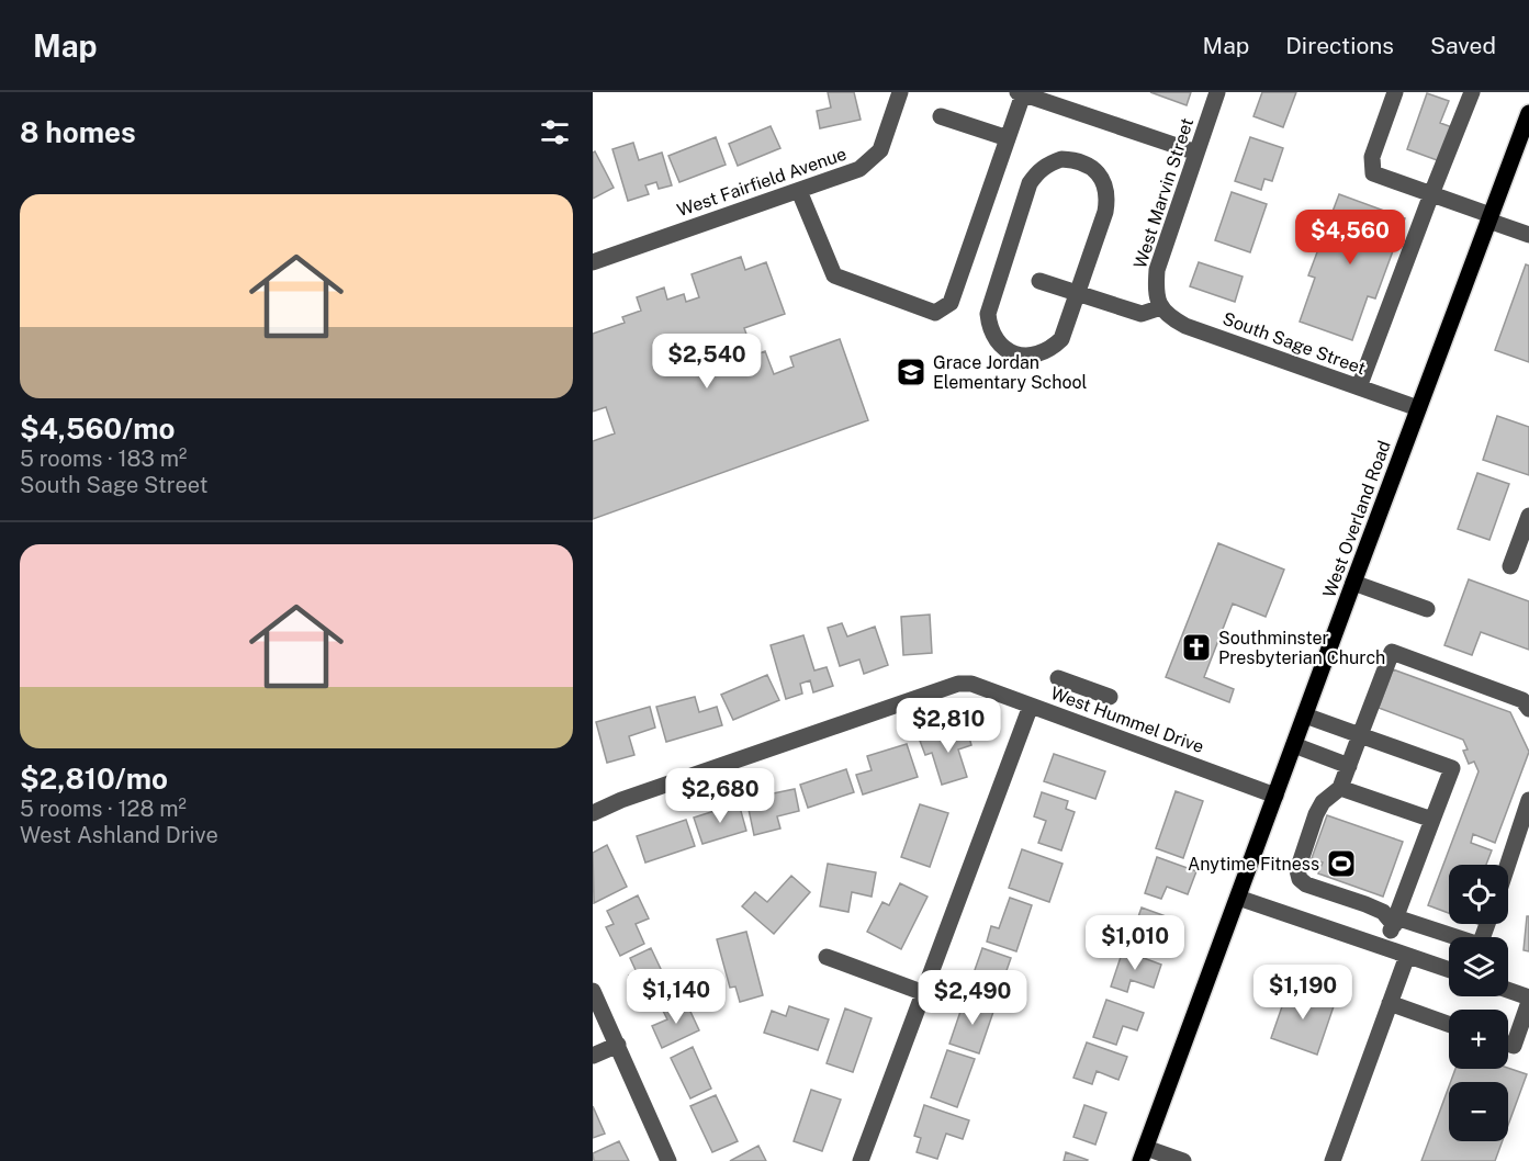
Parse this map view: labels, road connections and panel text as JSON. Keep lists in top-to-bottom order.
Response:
{
  "streets": {
    "main road": ["West Overland Road"],
    "street": [
      "West Fairfield Avenue",
      "West Marvin Street",
      "South Sage Street",
      "West Hummel Drive"
    ]
  },
  "crossings": [
    ["West Marvin Street", "South Sage Street"],
    ["South Sage Street", "West Overland Road"],
    ["West Overland Road", "West Hummel Drive"]
  ],
  "places": {
    "school or university": ["Grace Jordan Elementary School"],
    "church": ["Southminster Presbyterian Church"],
    "sports": ["Anytime Fitness"]
  },
  "page": {
    "header": "Map",
    "nav": ["Map", "Directions", "Saved"],
    "heading": "8 homes",
    "list": [
      {
        "name": "$4,560/mo",
        "note": "5 rooms · 183 m² · South Sage Street"
      },
      {
        "name": "$2,810/mo",
        "note": "5 rooms · 128 m² · West Ashland Drive"
      }
    ],
    "price": [
      "$4,560",
      "$2,540",
      "$2,810",
      "$2,680",
      "$1,010",
      "$1,190",
      "$1,140",
      "$2,490"
    ],
    "map_buttons": ["+", "−"]
  }
}
